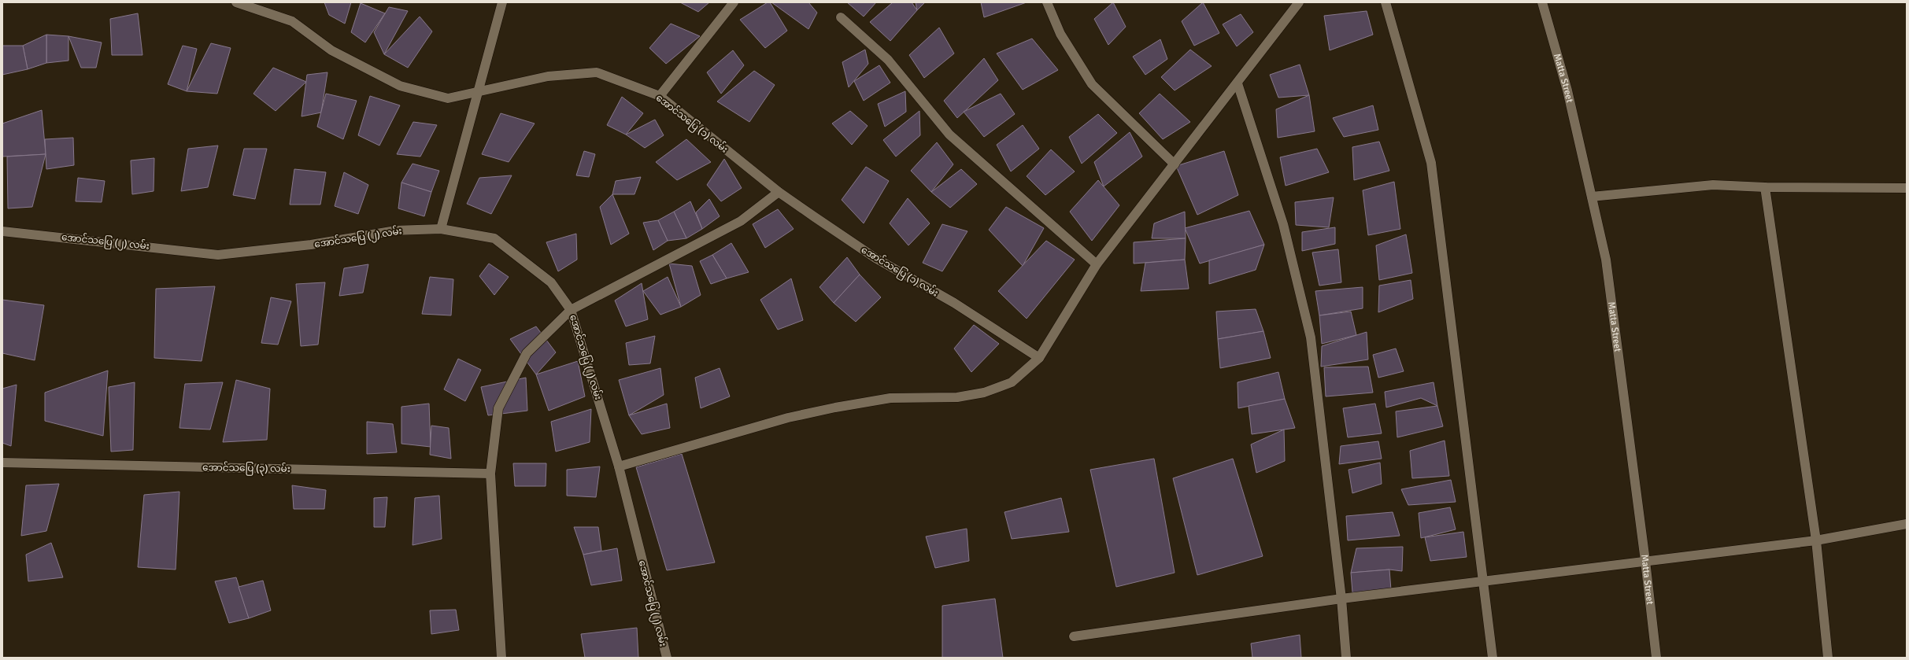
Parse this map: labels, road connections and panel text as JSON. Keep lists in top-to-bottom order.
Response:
{
  "streets": {
    "street": [
      "Matta Street",
      "အောင်သပြေ (၁) လမ်း",
      "အောင်သပြေ (၂) လမ်း",
      "အောင်သပြေ (၃) လမ်း"
    ]
  }
}
